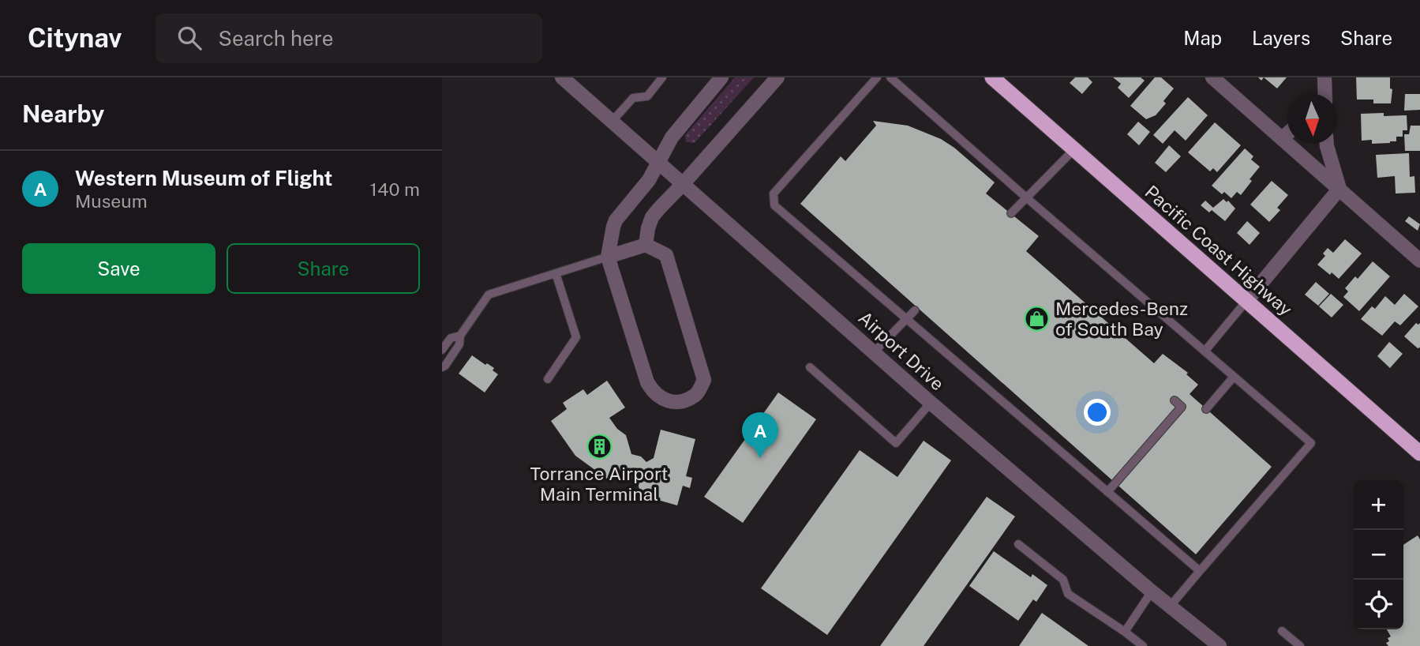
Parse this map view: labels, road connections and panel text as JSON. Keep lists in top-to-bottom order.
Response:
{
  "streets": {
    "highway": ["Pacific Coast Highway"],
    "street": ["Airport Drive"]
  },
  "places": {
    "shop": ["Mercedes-Benz of South Bay"],
    "building": ["Torrance Airport Main Terminal"]
  },
  "north": "bottom",
  "page": {
    "header": "Citynav",
    "search": "Search here",
    "nav": ["Map", "Layers", "Share"],
    "heading": "Nearby",
    "list": [
      {
        "mark": "A",
        "name": "Western Museum of Flight",
        "note": "Museum",
        "value": "140 m"
      }
    ],
    "buttons": ["Save", "Share"],
    "pins": "A",
    "map_buttons": ["+", "−"]
  }
}
